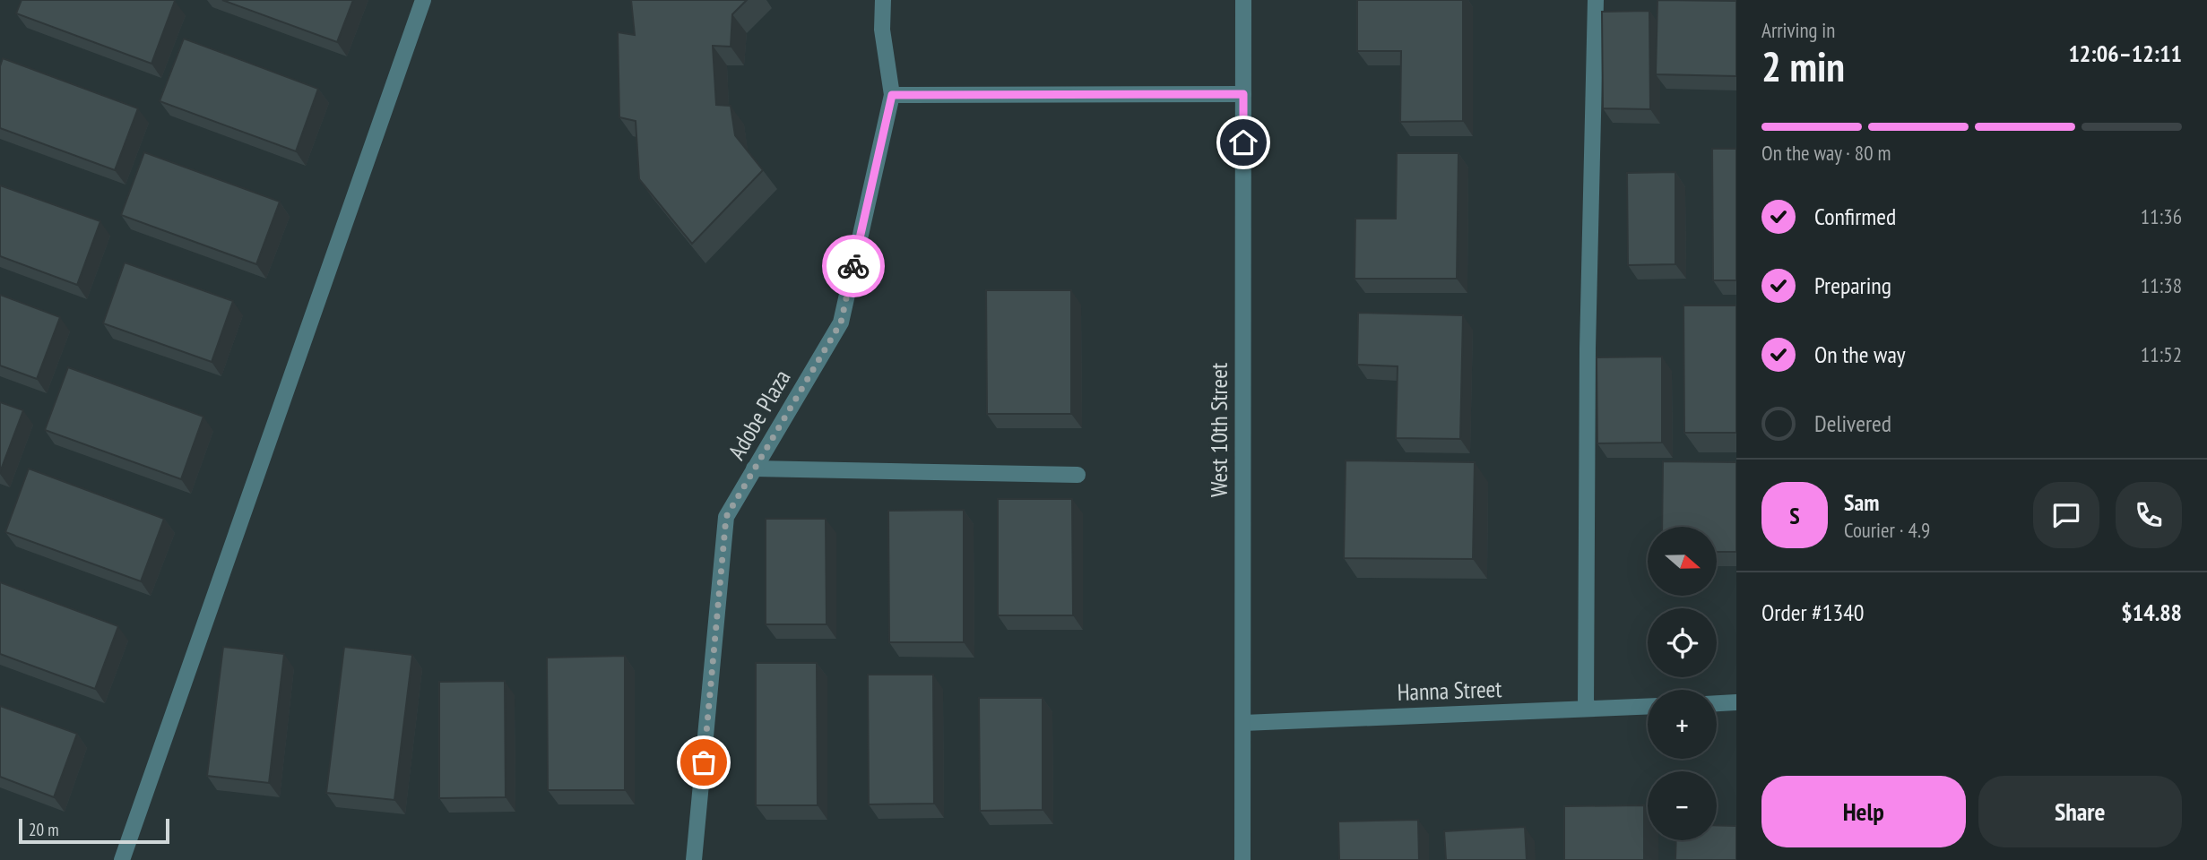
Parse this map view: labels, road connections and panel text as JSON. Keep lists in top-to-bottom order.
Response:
{
  "streets": {
    "street": ["Adobe Plaza", "West 10th Street", "Hanna Street"]
  },
  "crossings": [
    ["West 10th Street", "Hanna Street"]
  ],
  "scale_bar": "20 m",
  "north": "right",
  "page": {
    "heading": ["2 min", "Arriving in", "12:06–12:11"],
    "panel": [
      "Sam",
      "Courier · 4.9",
      "Order #1340",
      "$14.88"
    ],
    "bar": "On the way · 80 m",
    "list": [
      ["Confirmed", "11:36"],
      ["Preparing", "11:38"],
      ["On the way", "11:52"],
      "Delivered"
    ],
    "round": "S",
    "map_buttons": ["+", "−"],
    "buttons": ["Help", "Share"],
    "scale": "20 m"
  }
}
